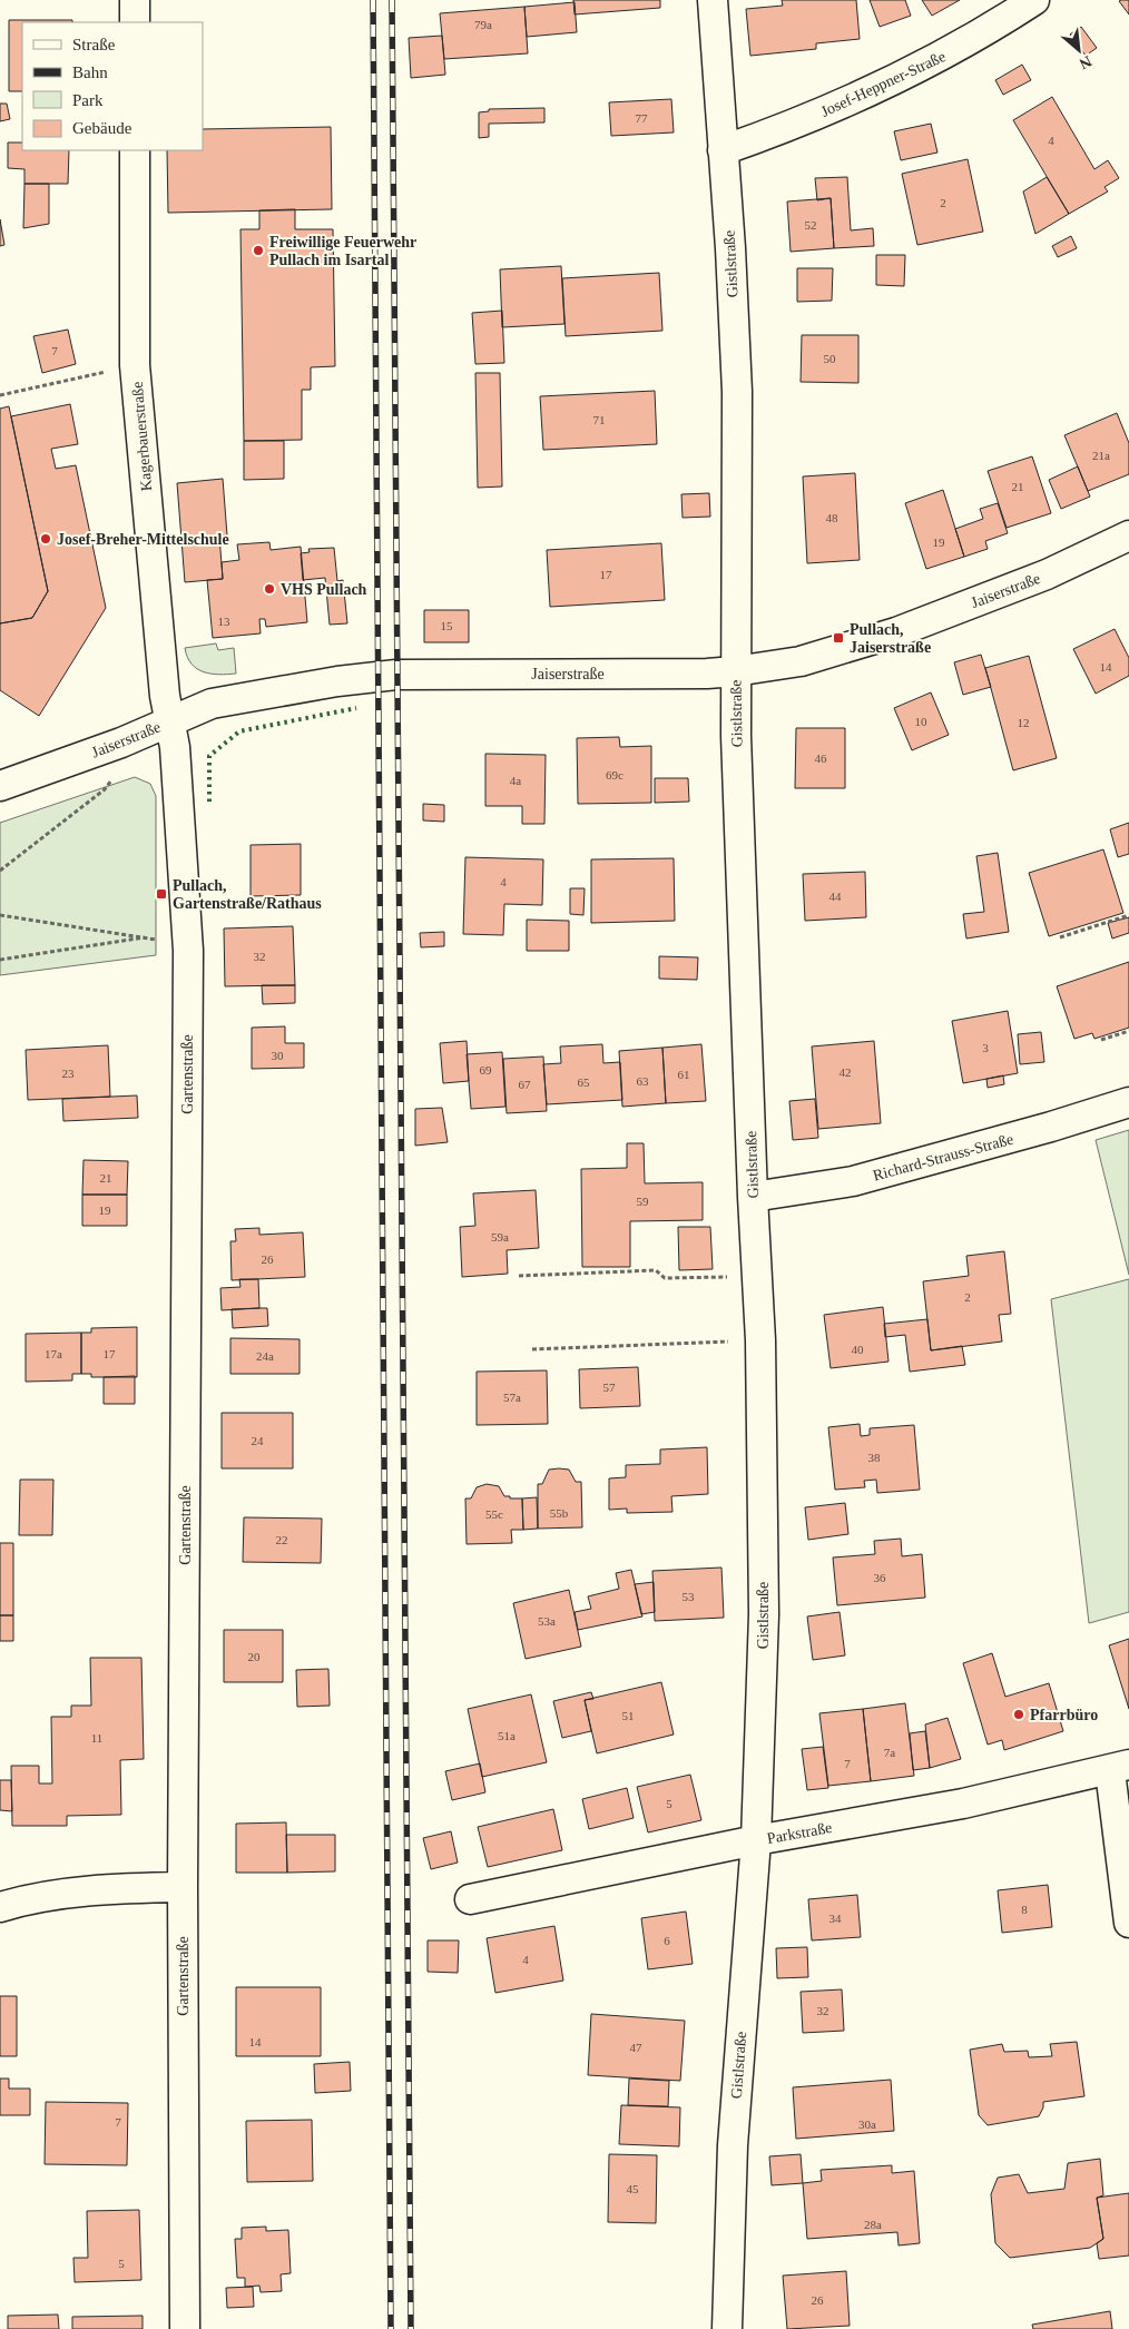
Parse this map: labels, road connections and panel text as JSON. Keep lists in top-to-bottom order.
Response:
{
  "streets": {
    "street": [
      "Josef-Heppner-Straße",
      "Gistlstraße",
      "Kagerbauerstraße",
      "Jaiserstraße",
      "Gartenstraße",
      "Richard-Strauss-Straße",
      "Parkstraße"
    ]
  },
  "crossings": [
    ["Josef-Heppner-Straße", "Gistlstraße"],
    ["Gistlstraße", "Jaiserstraße"],
    ["Gistlstraße", "Richard-Strauss-Straße"],
    ["Gistlstraße", "Parkstraße"],
    ["Kagerbauerstraße", "Jaiserstraße"],
    ["Kagerbauerstraße", "Gartenstraße"],
    ["Jaiserstraße", "Gartenstraße"]
  ],
  "places": {
    "other": [
      "Freiwillige Feuerwehr Pullach im Isartal",
      "Josef-Breher-Mittelschule",
      "VHS Pullach",
      "Pfarrbüro"
    ],
    "transit": ["Pullach, Jaiserstraße", "Pullach, Gartenstraße/Rathaus"]
  },
  "house_numbers": [
    "79a",
    "77",
    "4",
    "2",
    "52",
    "7",
    "50",
    "71",
    "21a",
    "21",
    "48",
    "19",
    "17",
    "13",
    "15",
    "14",
    "10",
    "12",
    "46",
    "69c",
    "4a",
    "4",
    "44",
    "32",
    "3",
    "30",
    "69",
    "42",
    "23",
    "61",
    "63",
    "65",
    "67",
    "21",
    "59",
    "19",
    "59a",
    "26",
    "2",
    "40",
    "17a",
    "17",
    "24a",
    "57",
    "57a",
    "24",
    "38",
    "55b",
    "55c",
    "22",
    "36",
    "53",
    "53a",
    "20",
    "51",
    "51a",
    "11",
    "7a",
    "7",
    "5",
    "8",
    "34",
    "6",
    "4",
    "32",
    "14",
    "47",
    "7",
    "30a",
    "45",
    "28a",
    "5",
    "26"
  ],
  "legend": [
    "Straße",
    "Bahn",
    "Park",
    "Gebäude"
  ],
  "north": "bottom right"
}
